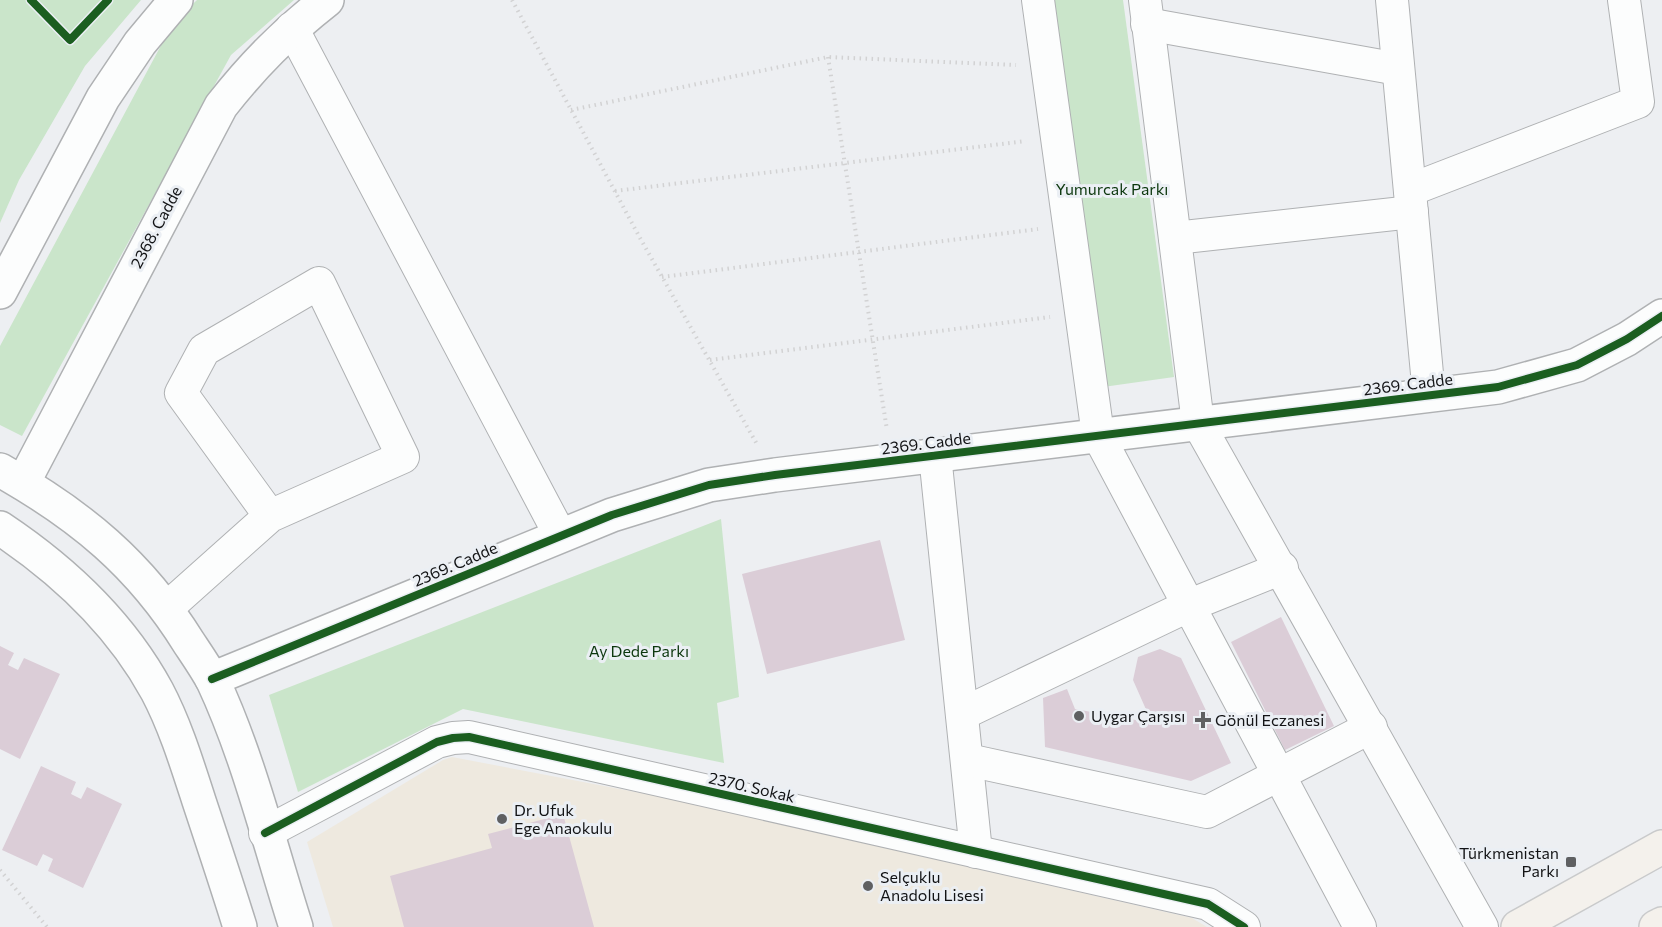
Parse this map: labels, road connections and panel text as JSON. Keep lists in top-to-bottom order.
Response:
{
  "streets": {
    "street": ["2368. Cadde", "2369. Cadde", "2370. Sokak"]
  },
  "parks": ["Yumurcak Parkı", "Ay Dede Parkı"],
  "places": {
    "other": ["Uygar Çarşısı", "Dr. Ufuk Ege Anaokulu", "Selçuklu Anadolu Lisesi"],
    "health": ["Gönül Eczanesi"],
    "transit": ["Türkmenistan Parkı"]
  }
}
